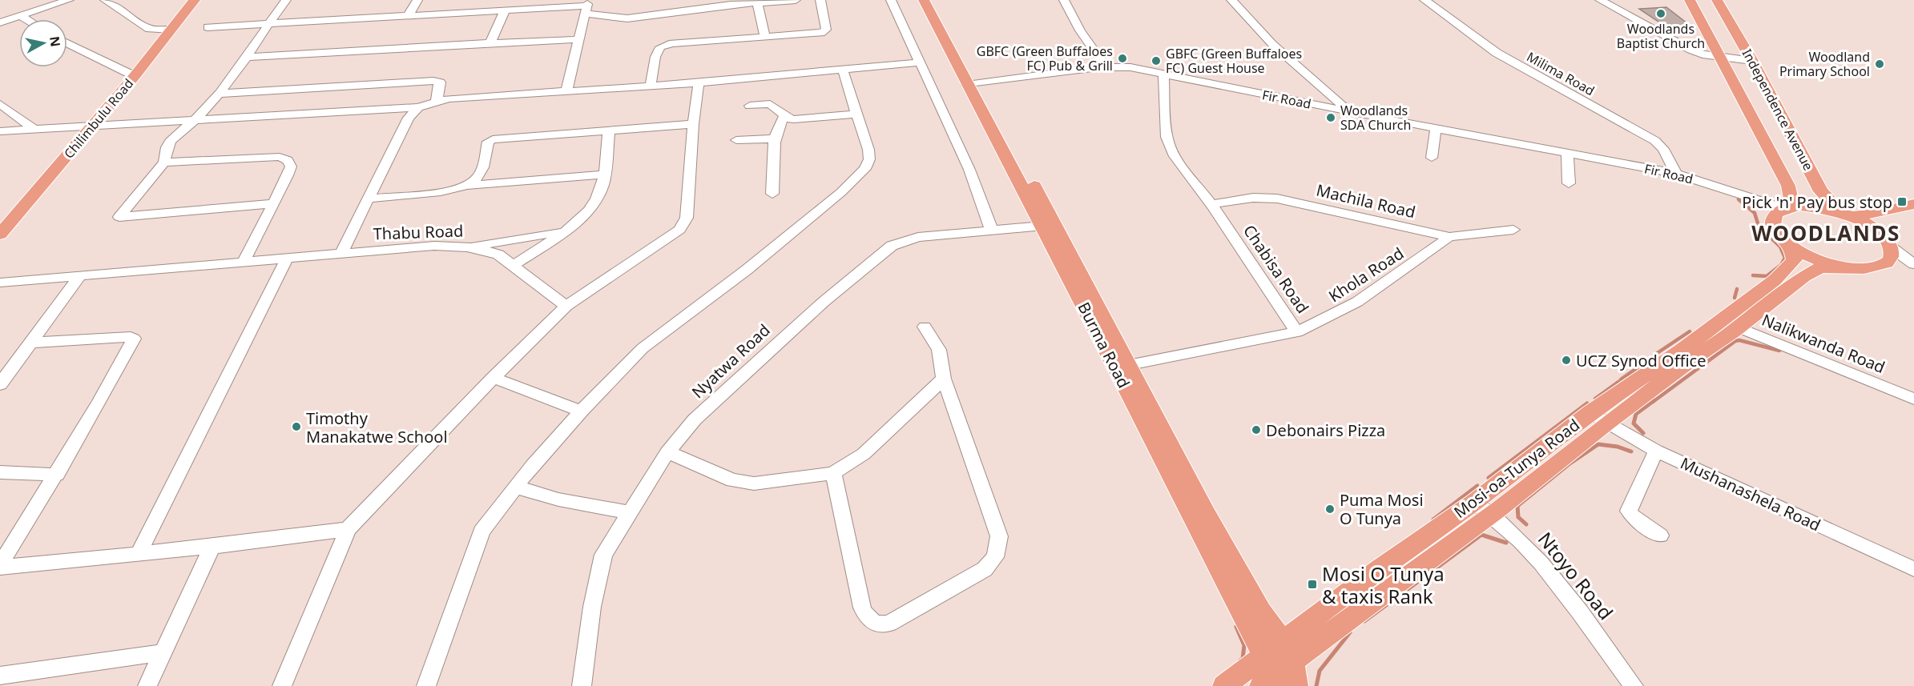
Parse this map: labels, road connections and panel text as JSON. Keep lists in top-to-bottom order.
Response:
{
  "streets": {
    "main road": [
      "Independence Avenue",
      "Chilimbulu Road",
      "Burma Road",
      "Mosi-oa-Tunya Road"
    ],
    "street": [
      "Milima Road",
      "Fir Road",
      "Machila Road",
      "Thabu Road",
      "Chabisa Road",
      "Khola Road",
      "Nalikwanda Road",
      "Nyatwa Road",
      "Mushanashela Road",
      "Ntoyo Road"
    ]
  },
  "crossings": [
    ["Milima Road", "Fir Road"],
    ["Fir Road", "Independence Avenue"],
    ["Fir Road", "Chabisa Road"],
    ["Fir Road", "Burma Road"],
    ["Independence Avenue", "Mosi-oa-Tunya Road"],
    ["Machila Road", "Chabisa Road"],
    ["Machila Road", "Khola Road"],
    ["Chabisa Road", "Khola Road"],
    ["Chabisa Road", "Burma Road"],
    ["Nalikwanda Road", "Mosi-oa-Tunya Road"],
    ["Burma Road", "Nyatwa Road"],
    ["Burma Road", "Mosi-oa-Tunya Road"],
    ["Mosi-oa-Tunya Road", "Mushanashela Road"],
    ["Mosi-oa-Tunya Road", "Ntoyo Road"]
  ],
  "districts": ["WOODLANDS"],
  "places": {
    "other": [
      "Woodlands Baptist Church",
      "GBFC (Green Buffaloes FC) Pub & Grill",
      "GBFC (Green Buffaloes FC) Guest House",
      "Woodland Primary School",
      "Woodlands SDA Church",
      "UCZ Synod Office",
      "Timothy Manakatwe School",
      "Debonairs Pizza",
      "Puma Mosi O Tunya"
    ],
    "transit": ["Pick 'n' Pay bus stop", "Mosi O Tunya & taxis Rank"]
  },
  "north": "right"
}
